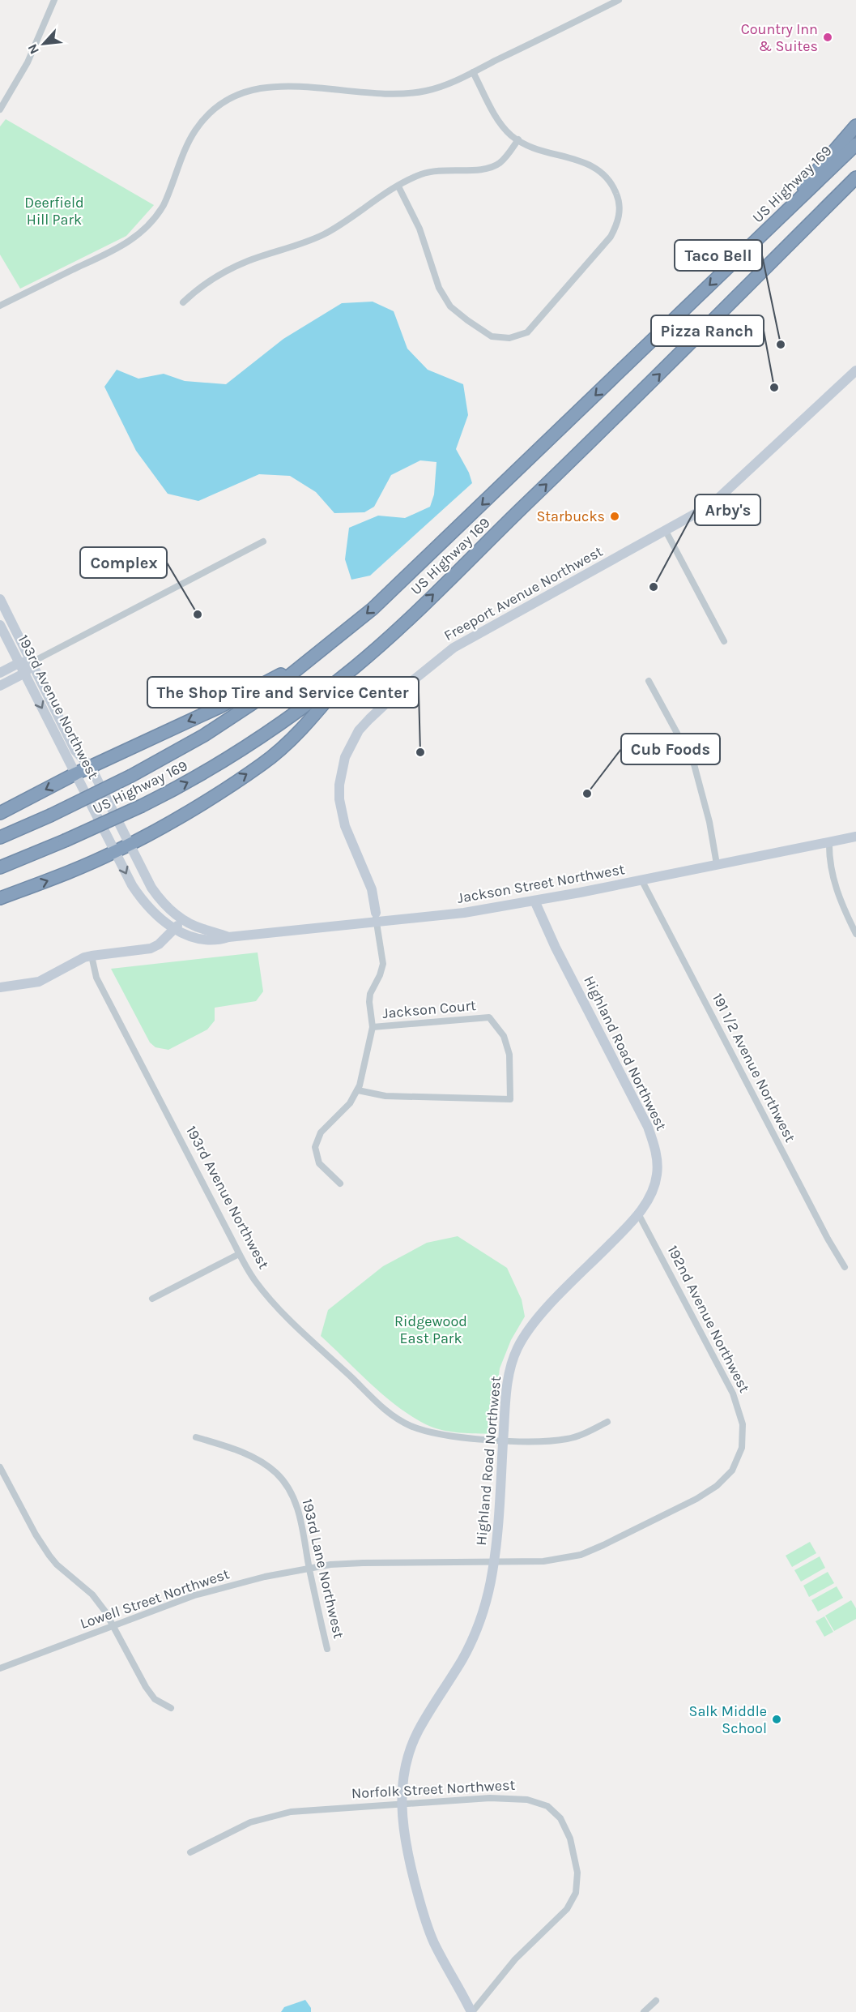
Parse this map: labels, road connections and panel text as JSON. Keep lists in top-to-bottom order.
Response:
{
  "streets": {
    "highway": ["US Highway 169"],
    "street": [
      "Freeport Avenue Northwest",
      "193rd Avenue Northwest",
      "Jackson Street Northwest",
      "Jackson Court",
      "Highland Road Northwest",
      "191 1/2 Avenue Northwest",
      "192nd Avenue Northwest",
      "193rd Lane Northwest",
      "Lowell Street Northwest",
      "Norfolk Street Northwest"
    ]
  },
  "crossings": [
    ["Freeport Avenue Northwest", "Jackson Street Northwest"],
    ["193rd Avenue Northwest", "Jackson Street Northwest"],
    ["193rd Avenue Northwest", "Highland Road Northwest"],
    ["Jackson Street Northwest", "Highland Road Northwest"],
    ["Jackson Street Northwest", "191 1/2 Avenue Northwest"],
    ["Highland Road Northwest", "192nd Avenue Northwest"],
    ["Highland Road Northwest", "Lowell Street Northwest"],
    ["Highland Road Northwest", "Norfolk Street Northwest"],
    ["192nd Avenue Northwest", "Lowell Street Northwest"],
    ["193rd Lane Northwest", "Lowell Street Northwest"]
  ],
  "parks": ["Deerfield Hill Park", "Ridgewood East Park"],
  "places": [
    "Country Inn & Suites",
    "Taco Bell",
    "Pizza Ranch",
    "Starbucks",
    "Arby's",
    "Complex",
    "The Shop Tire and Service Center",
    "Cub Foods",
    "Salk Middle School"
  ],
  "north": "bottom left"
}
